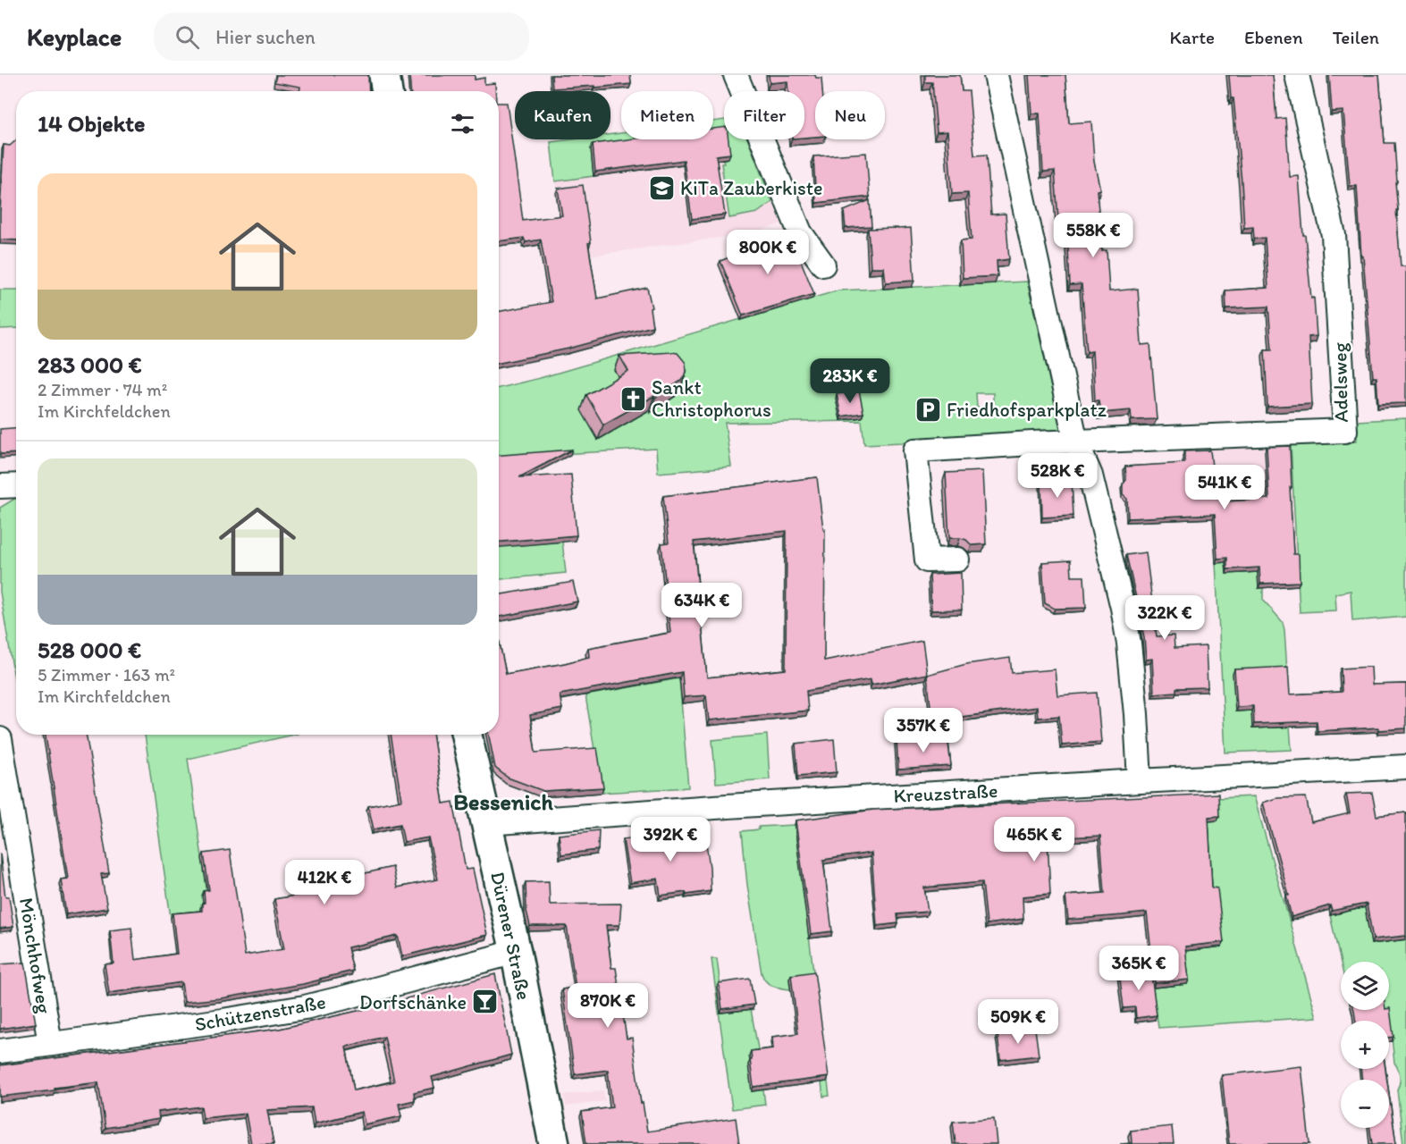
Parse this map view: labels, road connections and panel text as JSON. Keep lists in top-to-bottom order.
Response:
{
  "streets": {
    "street": [
      "Adelsweg",
      "Kreuzstraße",
      "Dürener Straße",
      "Mönchhofweg",
      "Schützenstraße"
    ]
  },
  "crossings": [
    ["Kreuzstraße", "Dürener Straße"],
    ["Dürener Straße", "Schützenstraße"],
    ["Mönchhofweg", "Schützenstraße"]
  ],
  "districts": ["Bessenich"],
  "places": {
    "school or university": ["KiTa Zauberkiste"],
    "church": ["Sankt Christophorus"],
    "parking": ["Friedhofsparkplatz"],
    "bar": ["Dorfschänke"]
  },
  "page": {
    "header": "Keyplace",
    "search": "Hier suchen",
    "nav": ["Karte", "Ebenen", "Teilen"],
    "chip": [
      "Kaufen",
      "Mieten",
      "Filter",
      "Neu"
    ],
    "heading": "14 Objekte",
    "list": [
      {
        "name": "283 000 €",
        "note": "2 Zimmer · 74 m² · Im Kirchfeldchen"
      },
      {
        "name": "528 000 €",
        "note": "5 Zimmer · 163 m² · Im Kirchfeldchen"
      }
    ],
    "price": [
      "558K €",
      "800K €",
      "283K €",
      "528K €",
      "541K €",
      "634K €",
      "322K €",
      "357K €",
      "392K €",
      "465K €",
      "412K €",
      "365K €",
      "870K €",
      "509K €"
    ],
    "map_buttons": ["+", "−"]
  }
}
